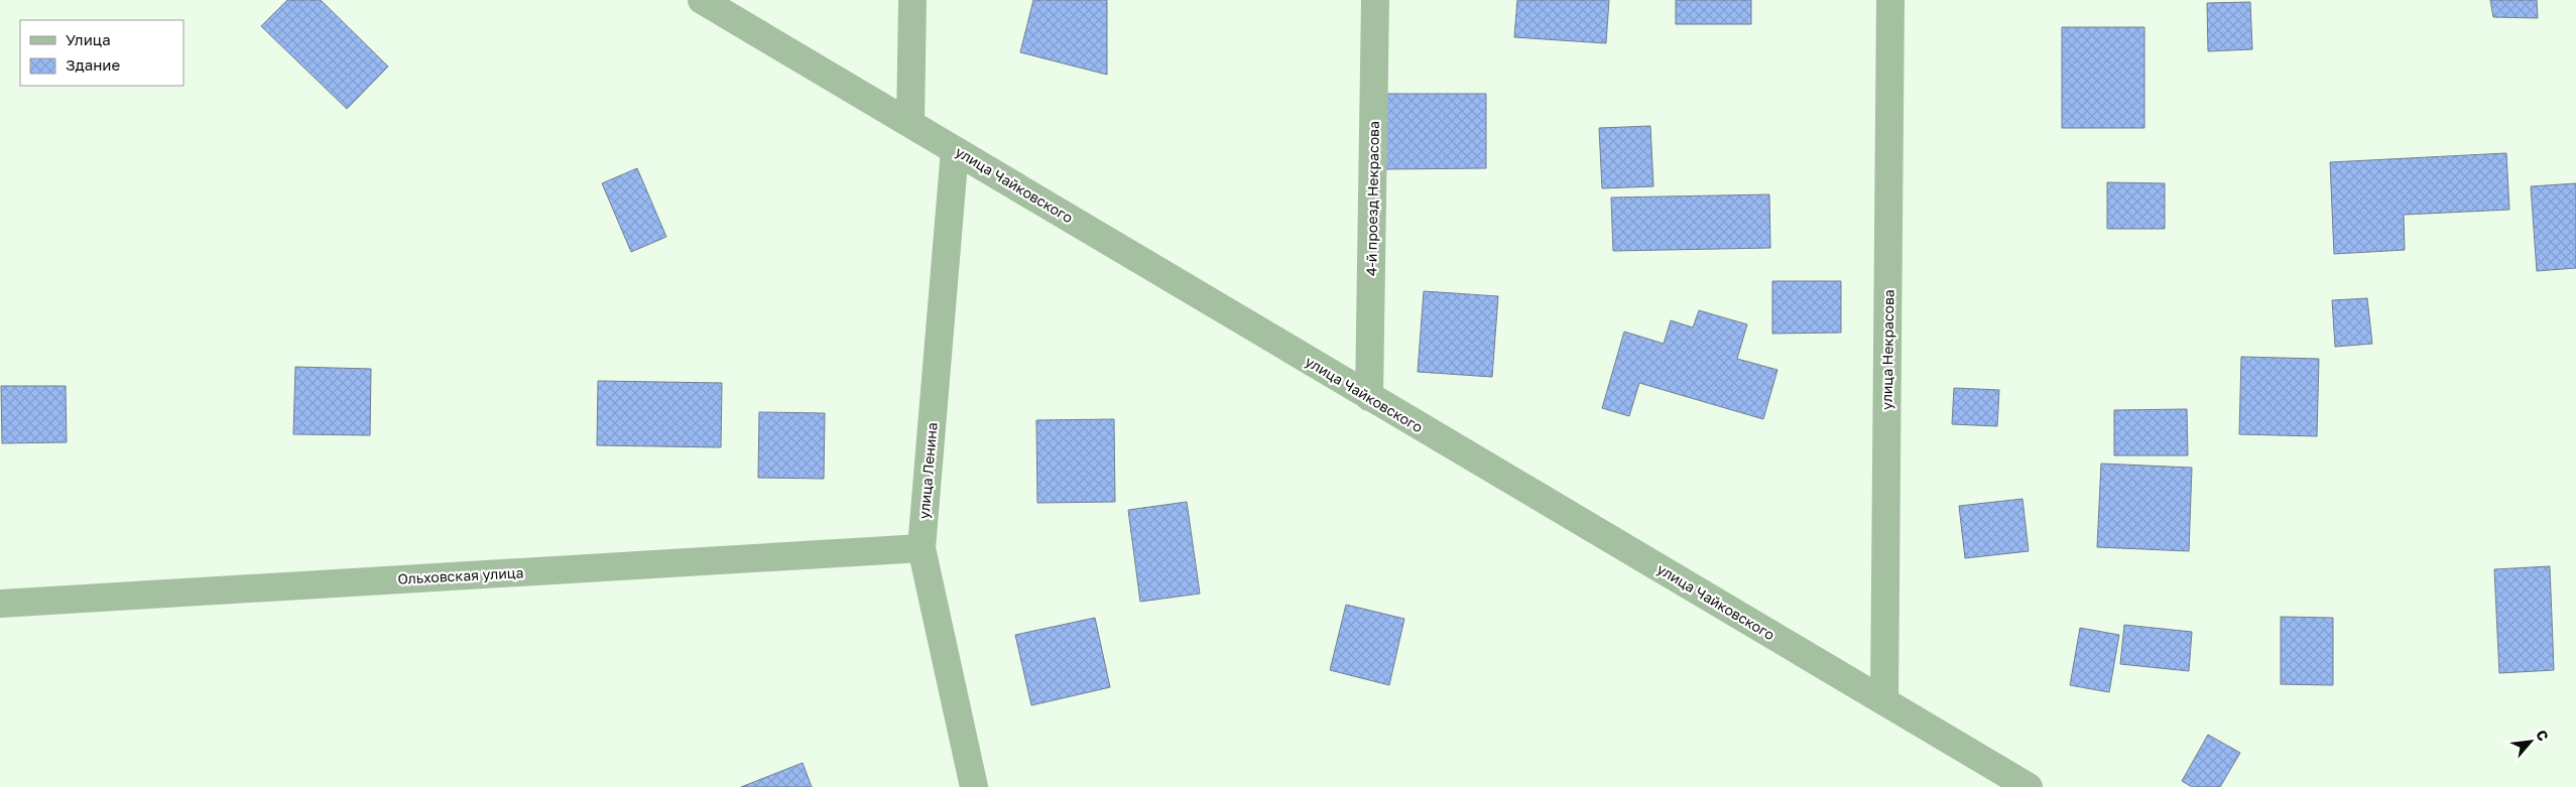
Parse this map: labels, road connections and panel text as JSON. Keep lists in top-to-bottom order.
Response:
{
  "streets": {
    "street": [
      "улица Чайковского",
      "4-й проезд Некрасова",
      "улица Некрасова",
      "улица Ленина",
      "Ольховская улица"
    ]
  },
  "crossings": [
    ["улица Чайковского", "4-й проезд Некрасова"],
    ["улица Чайковского", "улица Некрасова"],
    ["улица Чайковского", "улица Ленина"],
    ["улица Ленина", "Ольховская улица"]
  ],
  "legend": ["Улица", "Здание"],
  "north": "top right"
}
